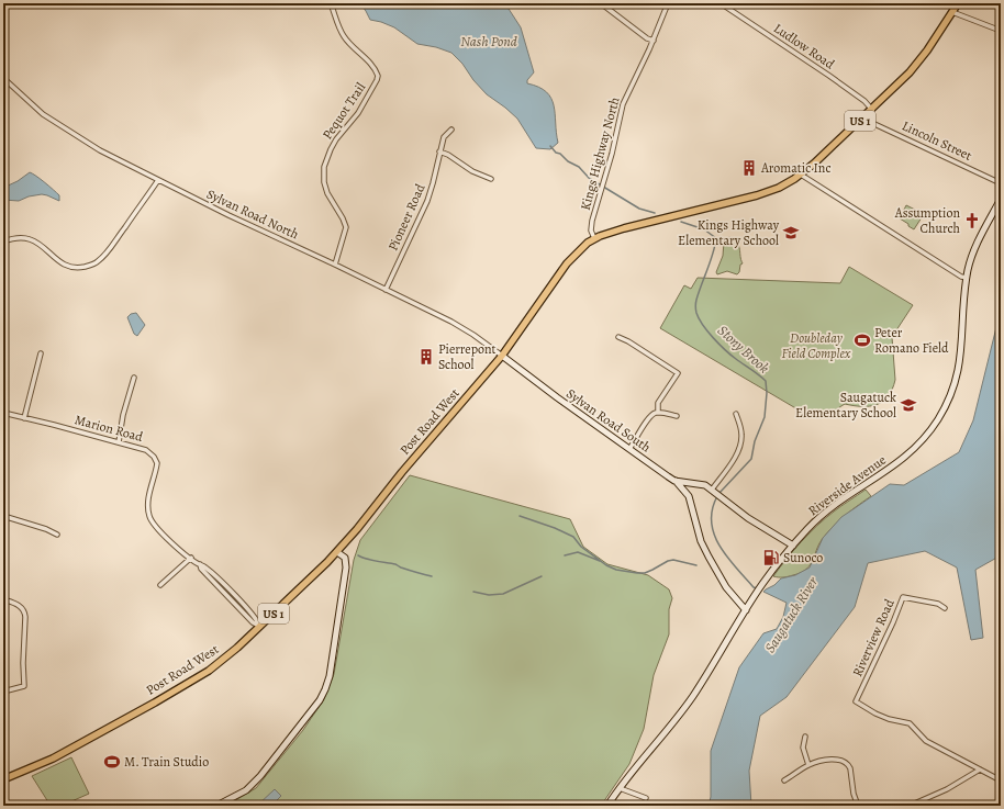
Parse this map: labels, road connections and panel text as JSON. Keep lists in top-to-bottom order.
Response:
{
  "streets": {
    "main road": ["US 1", "Post Road West"],
    "street": [
      "Ludlow Road",
      "Pequot Trail",
      "Lincoln Street",
      "Kings Highway North",
      "Sylvan Road North",
      "Pioneer Road",
      "Sylvan Road South",
      "Marion Road",
      "Riverside Avenue",
      "Riverview Road"
    ]
  },
  "crossings": [
    ["Ludlow Road", "Post Road West"],
    ["Pequot Trail", "Sylvan Road North"],
    ["Lincoln Street", "Post Road West"],
    ["Kings Highway North", "Post Road West"],
    ["Sylvan Road North", "Pioneer Road"],
    ["Sylvan Road North", "Sylvan Road South"],
    ["Sylvan Road North", "Post Road West"],
    ["Sylvan Road South", "Post Road West"],
    ["Sylvan Road South", "Riverside Avenue"],
    ["Post Road West", "Marion Road"]
  ],
  "water": ["Nash Pond", "Stony Brook", "Saugatuck River"],
  "parks": ["Doubleday Field Complex"],
  "places": {
    "building": ["Aromatic Inc", "Pierrepont School"],
    "church": ["Assumption Church"],
    "school or university": ["Kings Highway Elementary School", "Saugatuck Elementary School"],
    "sports": ["Peter Romano Field", "M. Train Studio"],
    "fuel station": ["Sunoco"]
  }
}
